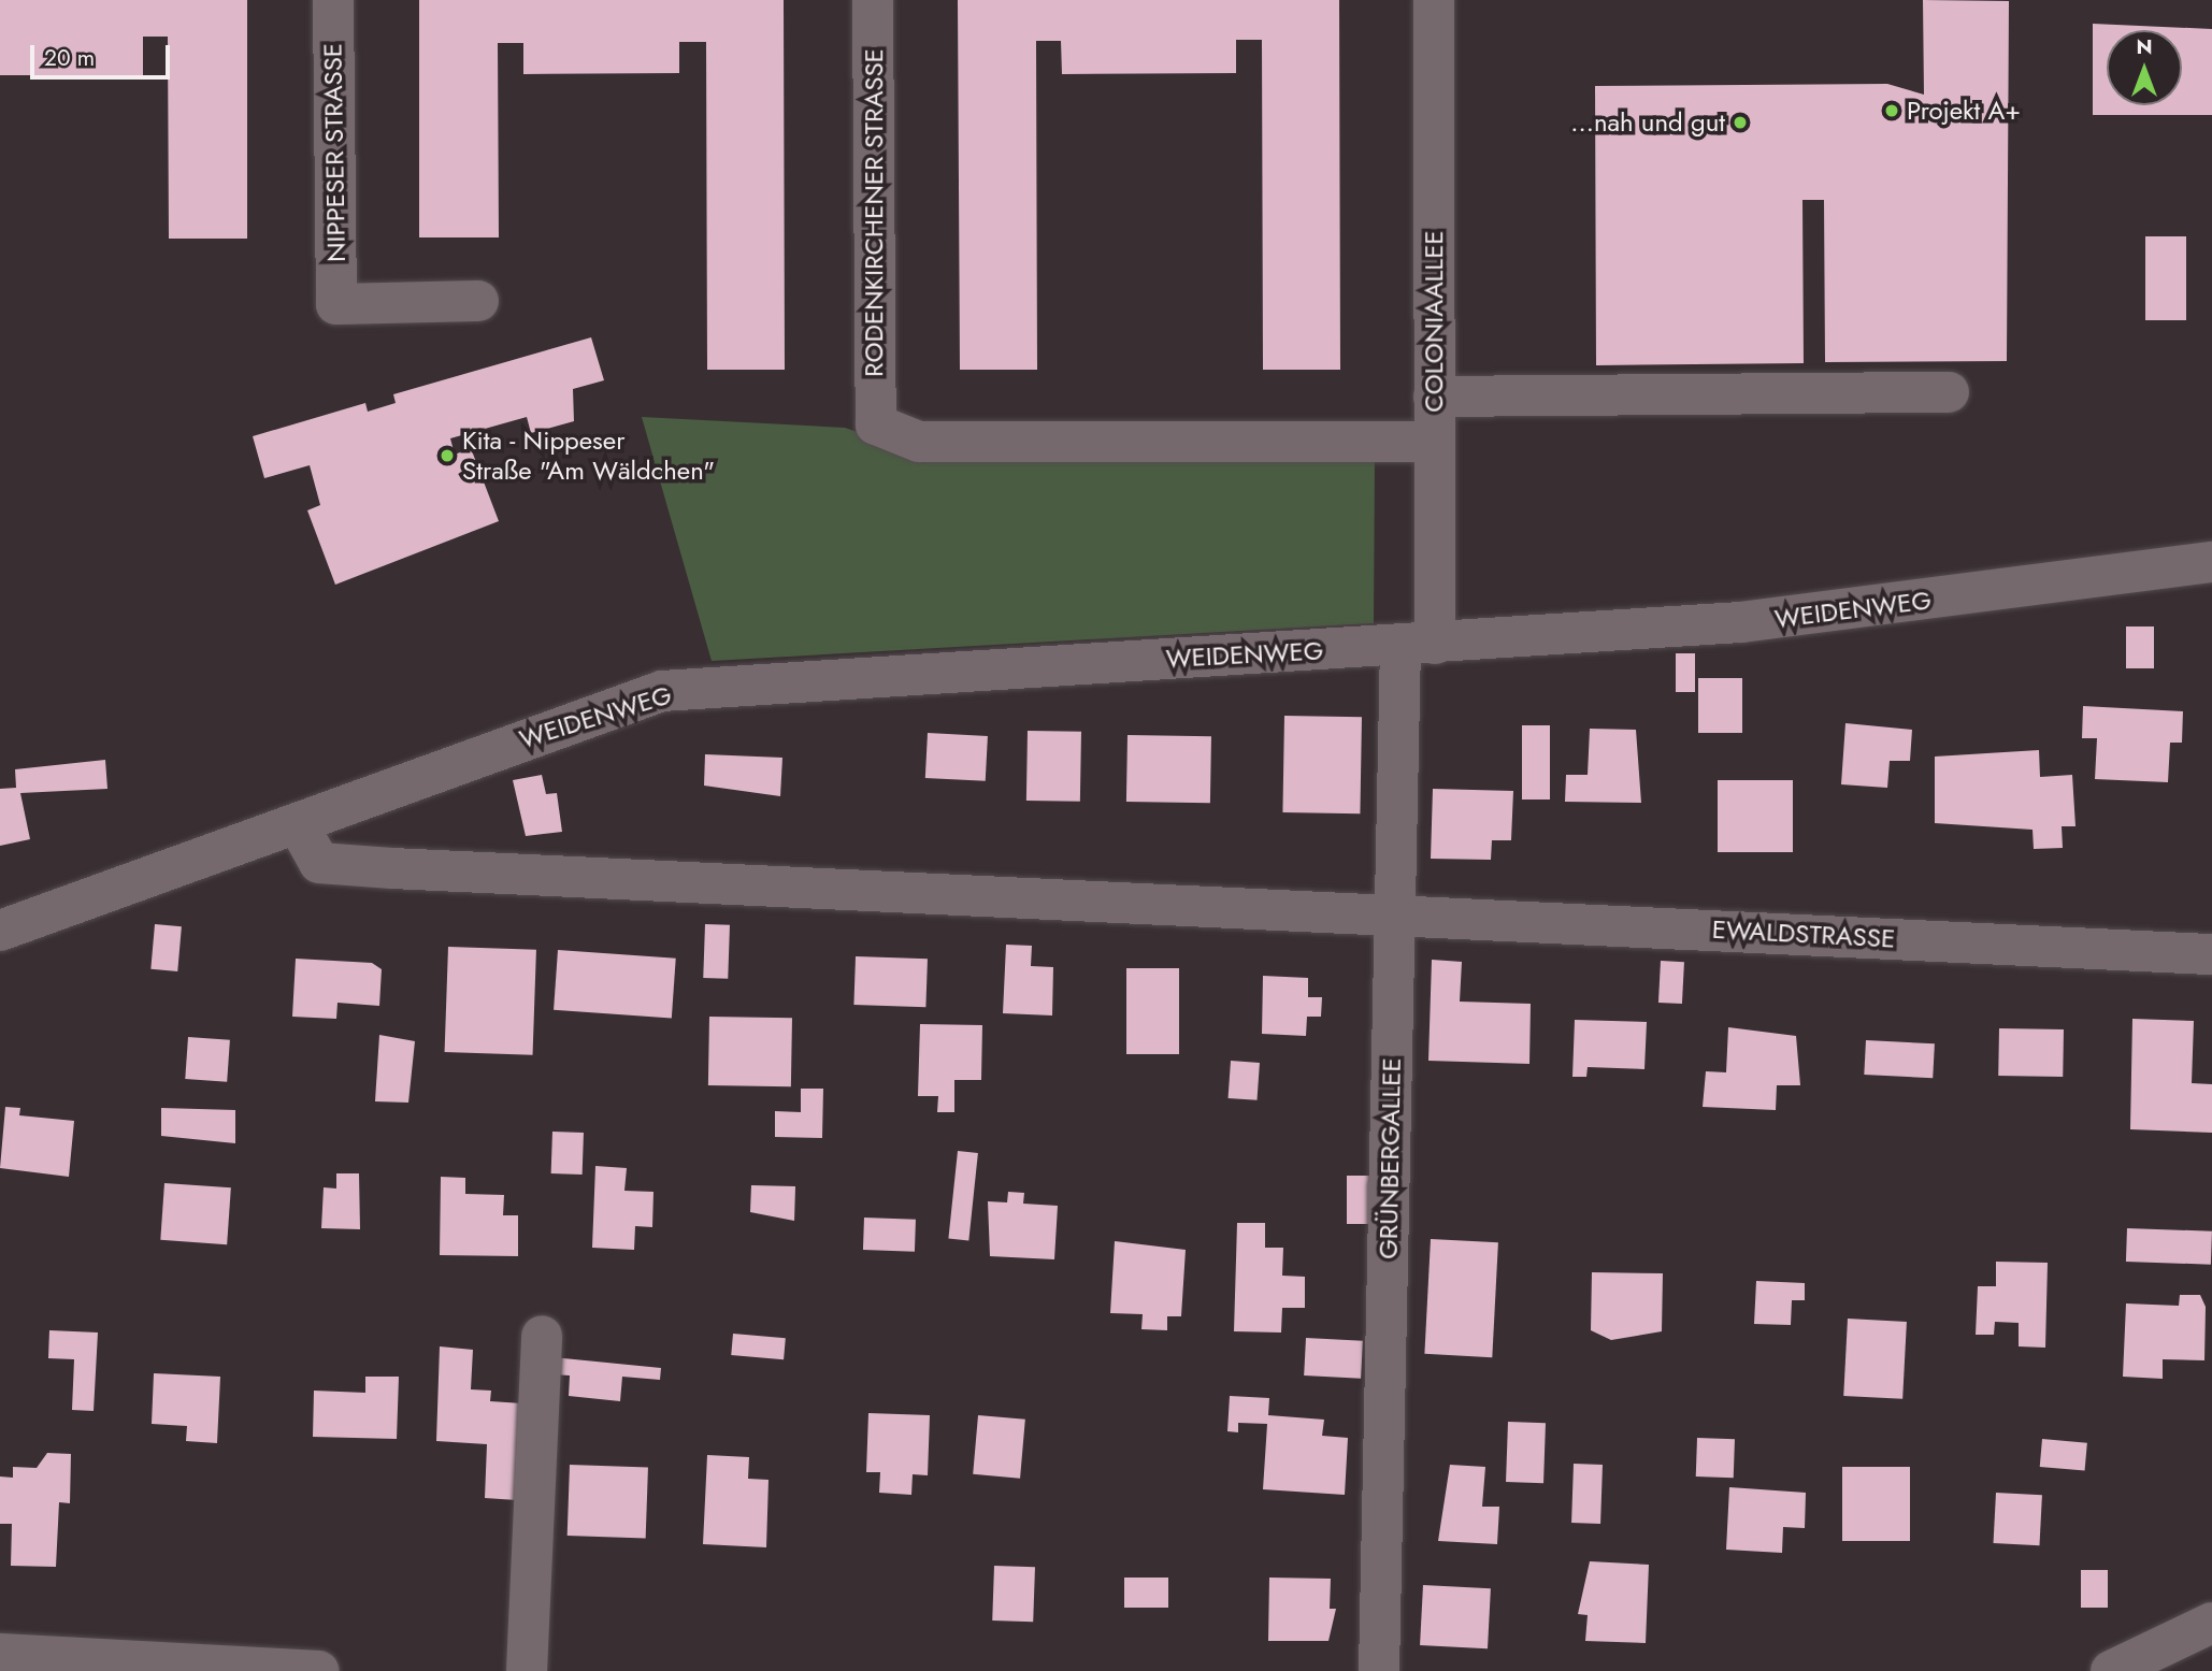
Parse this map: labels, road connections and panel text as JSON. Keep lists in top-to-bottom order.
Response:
{
  "streets": {
    "street": [
      "NIPPESER STRASSE",
      "RODENKIRCHENER STRASSE",
      "COLONIAALLEE",
      "WEIDENWEG",
      "EWALDSTRASSE",
      "GRÜNBERGALLEE"
    ]
  },
  "crossings": [
    ["RODENKIRCHENER STRASSE", "COLONIAALLEE"],
    ["COLONIAALLEE", "WEIDENWEG"],
    ["COLONIAALLEE", "GRÜNBERGALLEE"],
    ["WEIDENWEG", "GRÜNBERGALLEE"],
    ["EWALDSTRASSE", "GRÜNBERGALLEE"]
  ],
  "places": ["Projekt A+", "...nah und gut", "Kita - Nippeser Straße \"Am Wäldchen\""],
  "scale_bar": "20 m",
  "north": "top"
}
